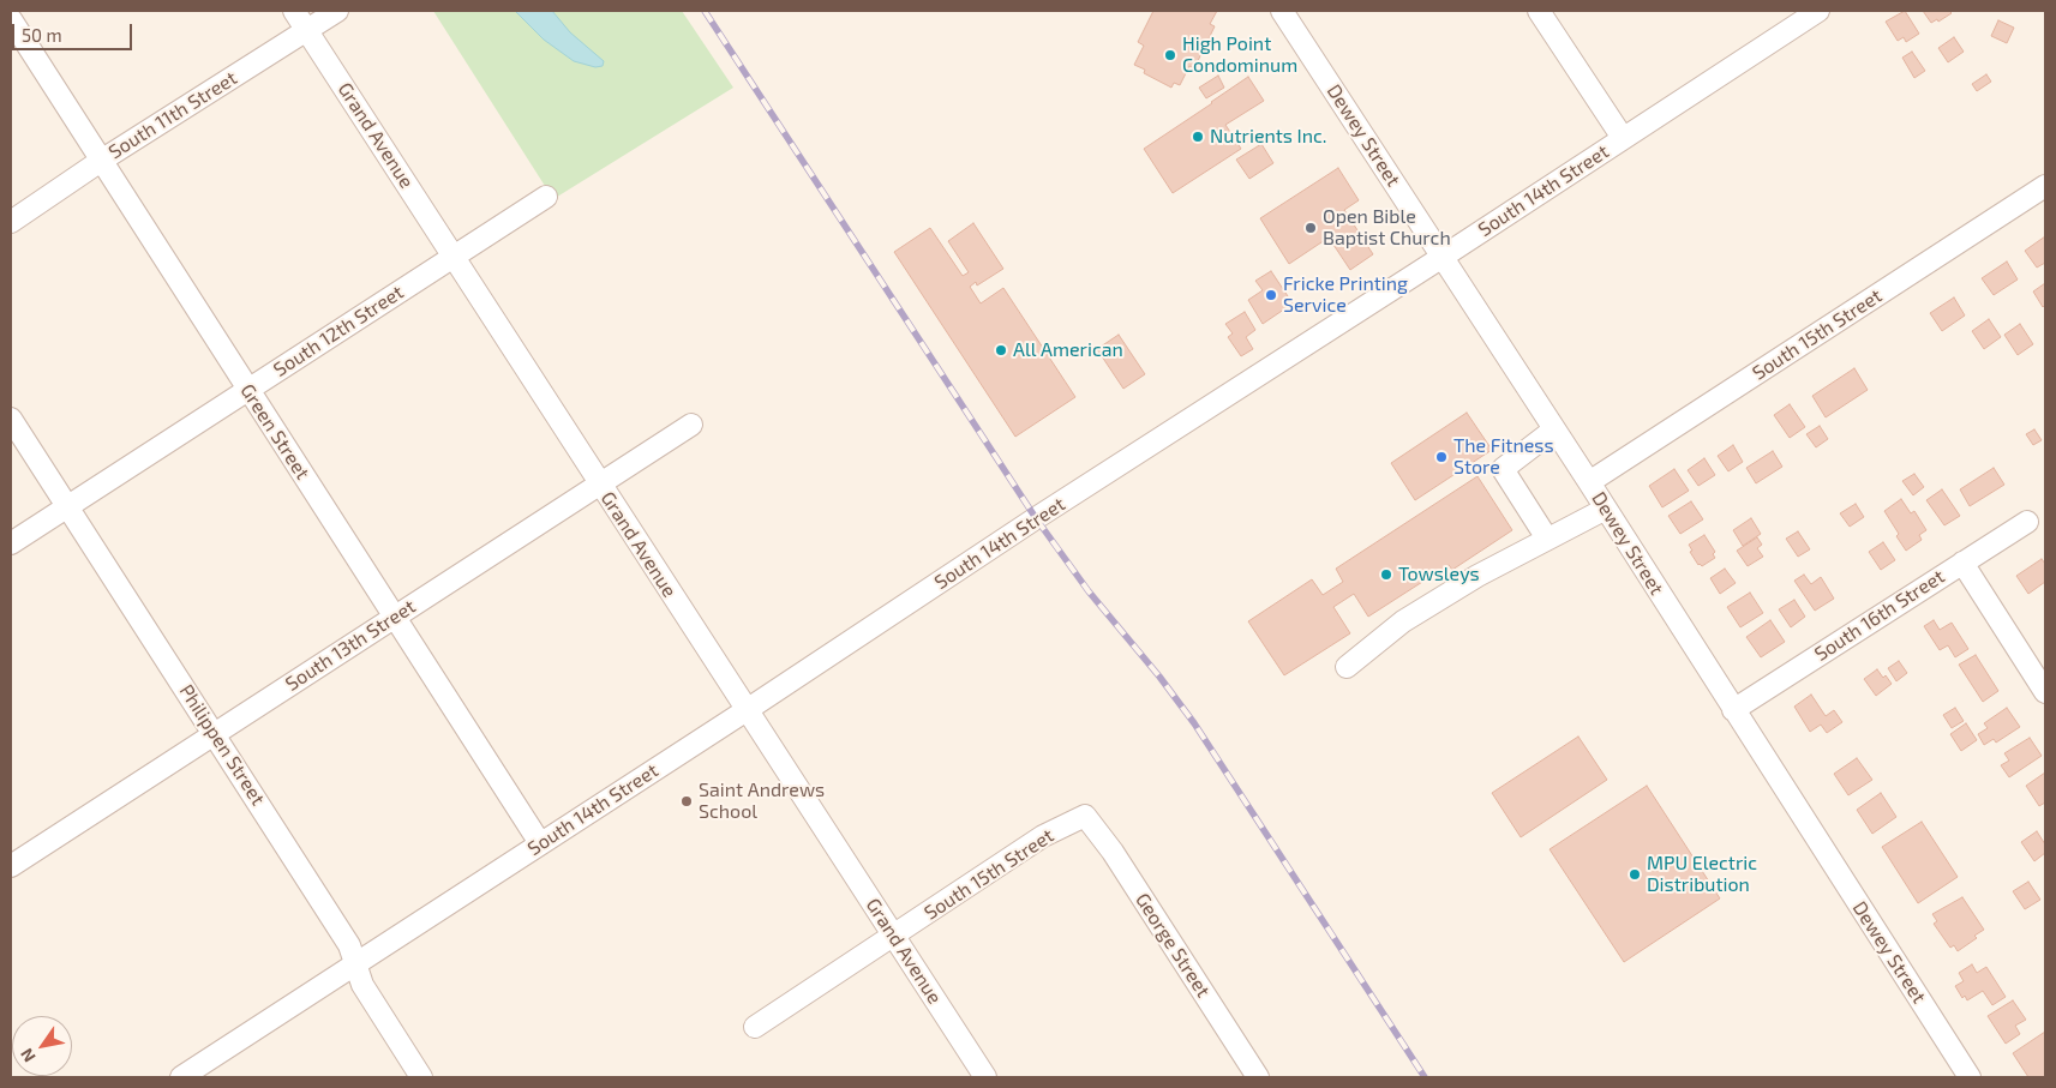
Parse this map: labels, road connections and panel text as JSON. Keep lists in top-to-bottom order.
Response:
{
  "streets": {
    "street": [
      "South 11th Street",
      "Grand Avenue",
      "Dewey Street",
      "South 14th Street",
      "South 12th Street",
      "South 15th Street",
      "Green Street",
      "South 16th Street",
      "South 13th Street",
      "Philippen Street",
      "George Street"
    ]
  },
  "crossings": [
    ["South 11th Street", "Grand Avenue"],
    ["South 11th Street", "Green Street"],
    ["Grand Avenue", "South 14th Street"],
    ["Grand Avenue", "South 12th Street"],
    ["Grand Avenue", "South 15th Street"],
    ["Grand Avenue", "South 13th Street"],
    ["Dewey Street", "South 14th Street"],
    ["Dewey Street", "South 15th Street"],
    ["Dewey Street", "South 16th Street"],
    ["South 14th Street", "Green Street"],
    ["South 14th Street", "Philippen Street"],
    ["South 12th Street", "Green Street"],
    ["South 12th Street", "Philippen Street"],
    ["South 15th Street", "George Street"],
    ["Green Street", "South 13th Street"],
    ["South 13th Street", "Philippen Street"]
  ],
  "places": [
    "High Point Condominum",
    "Nutrients Inc.",
    "Open Bible Baptist Church",
    "Fricke Printing Service",
    "All American",
    "The Fitness Store",
    "Towsleys",
    "Saint Andrews School",
    "MPU Electric Distribution"
  ],
  "scale_bar": "50 m",
  "north": "bottom left"
}
